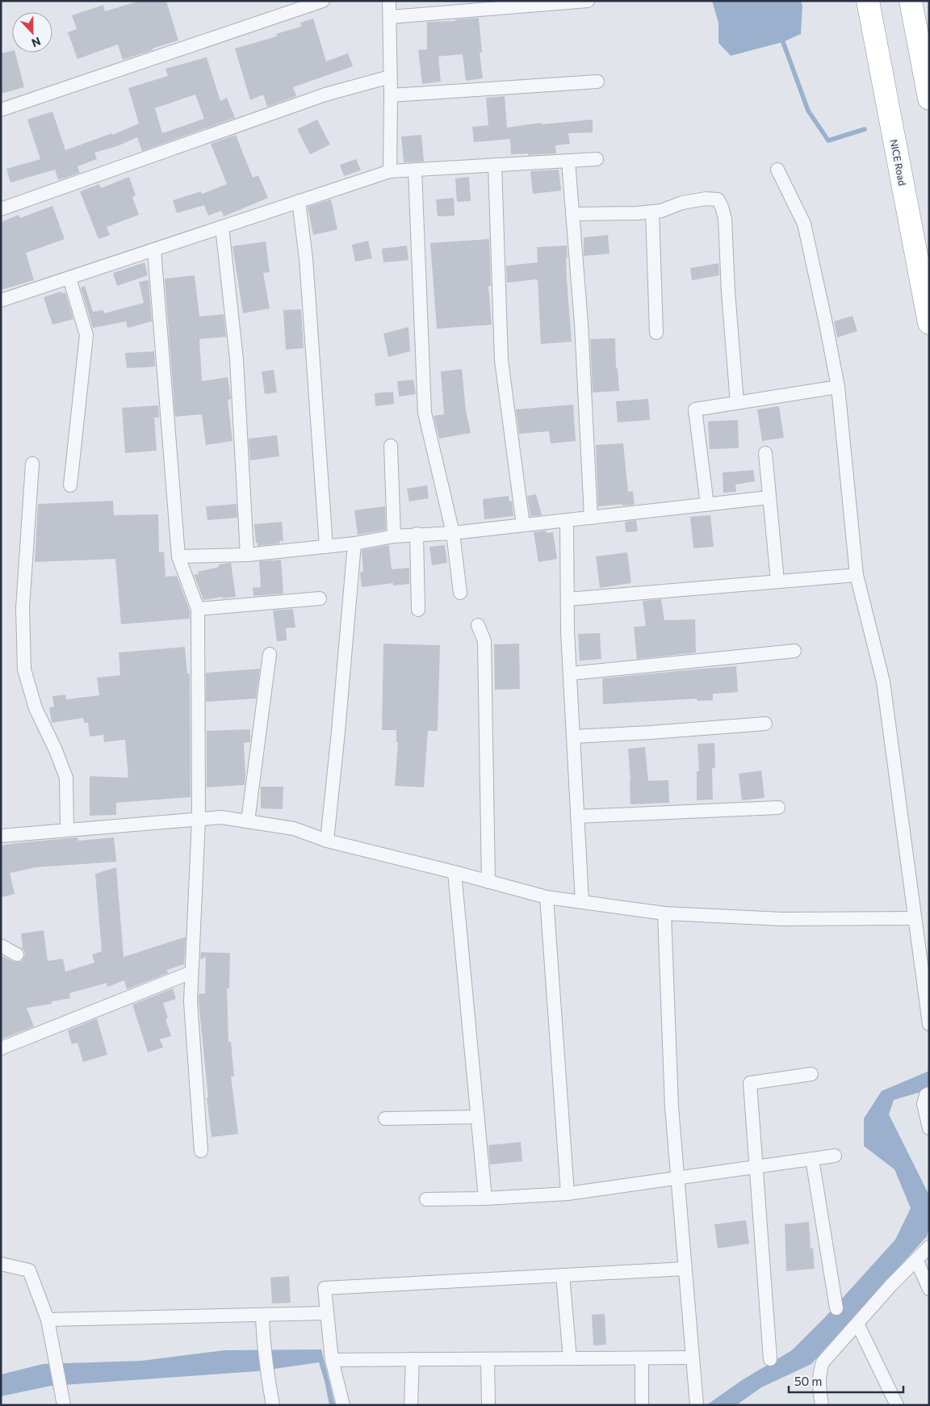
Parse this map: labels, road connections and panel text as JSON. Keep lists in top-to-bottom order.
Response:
{
  "streets": {
    "highway": ["NICE Road"]
  },
  "scale_bar": "50 m",
  "north": "bottom"
}
